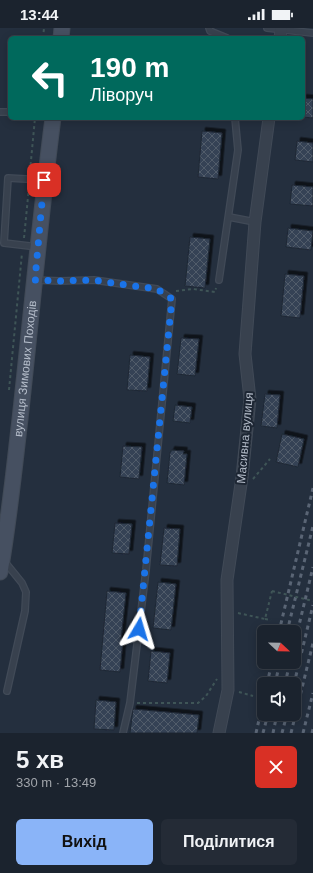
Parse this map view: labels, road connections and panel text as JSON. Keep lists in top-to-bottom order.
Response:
{
  "streets": {
    "main road": ["вулиця Зимових Походів"],
    "street": ["Масивна вулиця"]
  },
  "north": "right",
  "page": {
    "status": "13:44",
    "turn": ["190 m", "Ліворуч"],
    "heading": ["5 хв", "330 m · 13:49"],
    "buttons": ["Вихід", "Поділитися"]
  }
}
